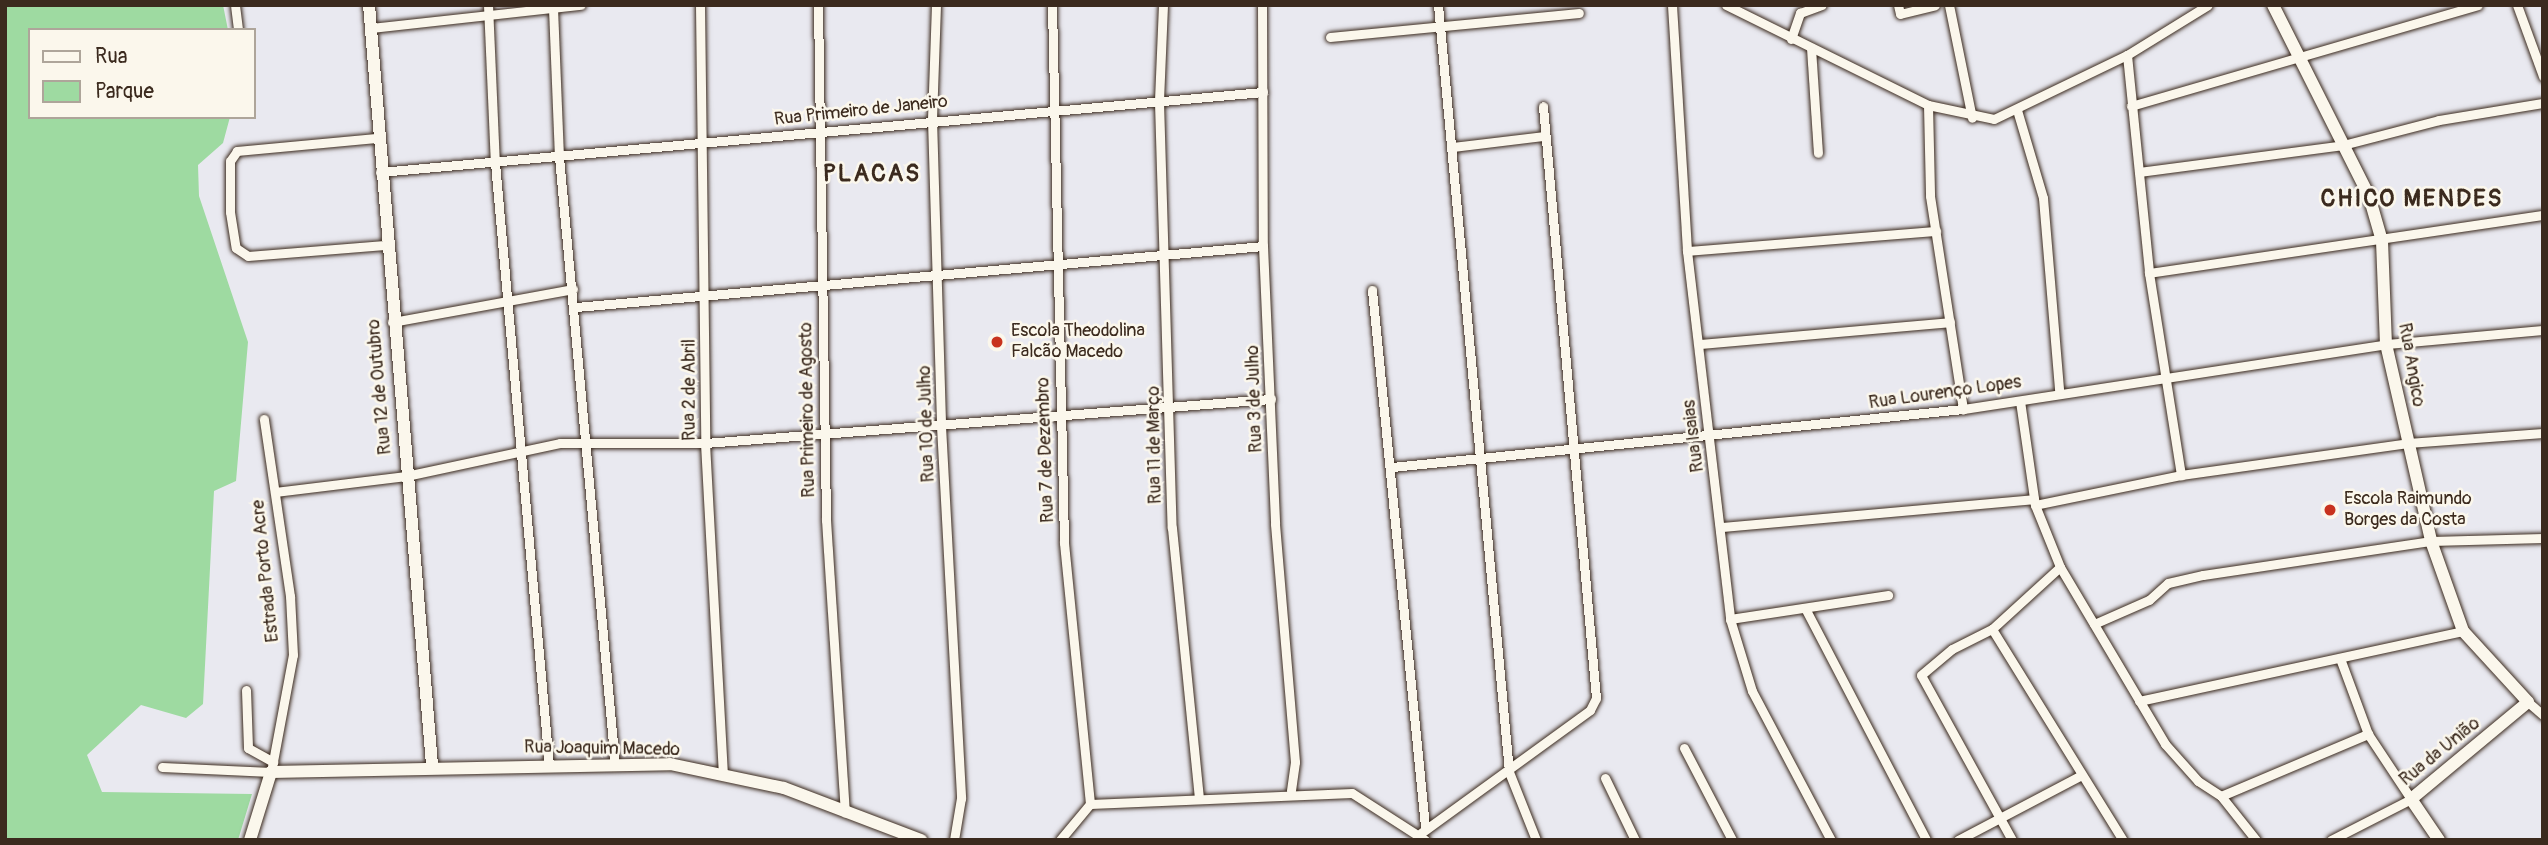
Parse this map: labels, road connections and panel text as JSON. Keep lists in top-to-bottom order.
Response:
{
  "streets": {
    "street": [
      "Rua Primeiro de Janeiro",
      "Rua Angico",
      "Rua 12 de Outubro",
      "Rua 2 de Abril",
      "Rua Lourenço Lopes",
      "Rua 3 de Julho",
      "Rua Primeiro de Agosto",
      "Rua 10 de Julho",
      "Rua Isaias",
      "Rua 11 de Março",
      "Rua 7 de Dezembro",
      "Estrada Porto Acre",
      "Rua Joaquim Macedo",
      "Rua da União"
    ]
  },
  "crossings": [
    ["Rua Primeiro de Janeiro", "Rua 12 de Outubro"],
    ["Rua Primeiro de Janeiro", "Rua 2 de Abril"],
    ["Rua Primeiro de Janeiro", "Rua 3 de Julho"],
    ["Rua Primeiro de Janeiro", "Rua Primeiro de Agosto"],
    ["Rua Primeiro de Janeiro", "Rua 10 de Julho"],
    ["Rua Primeiro de Janeiro", "Rua 11 de Março"],
    ["Rua Primeiro de Janeiro", "Rua 7 de Dezembro"],
    ["Rua Angico", "Rua Lourenço Lopes"],
    ["Rua Angico", "Rua da União"],
    ["Rua 12 de Outubro", "Rua Joaquim Macedo"],
    ["Rua 2 de Abril", "Rua Joaquim Macedo"],
    ["Rua Lourenço Lopes", "Rua Isaias"],
    ["Rua Primeiro de Agosto", "Rua Joaquim Macedo"],
    ["Estrada Porto Acre", "Rua Joaquim Macedo"]
  ],
  "districts": ["PLACAS", "CHICO MENDES"],
  "places": ["Escola Theodolina Falcão Macedo", "Escola Raimundo Borges da Costa"],
  "legend": ["Rua", "Parque"]
}
